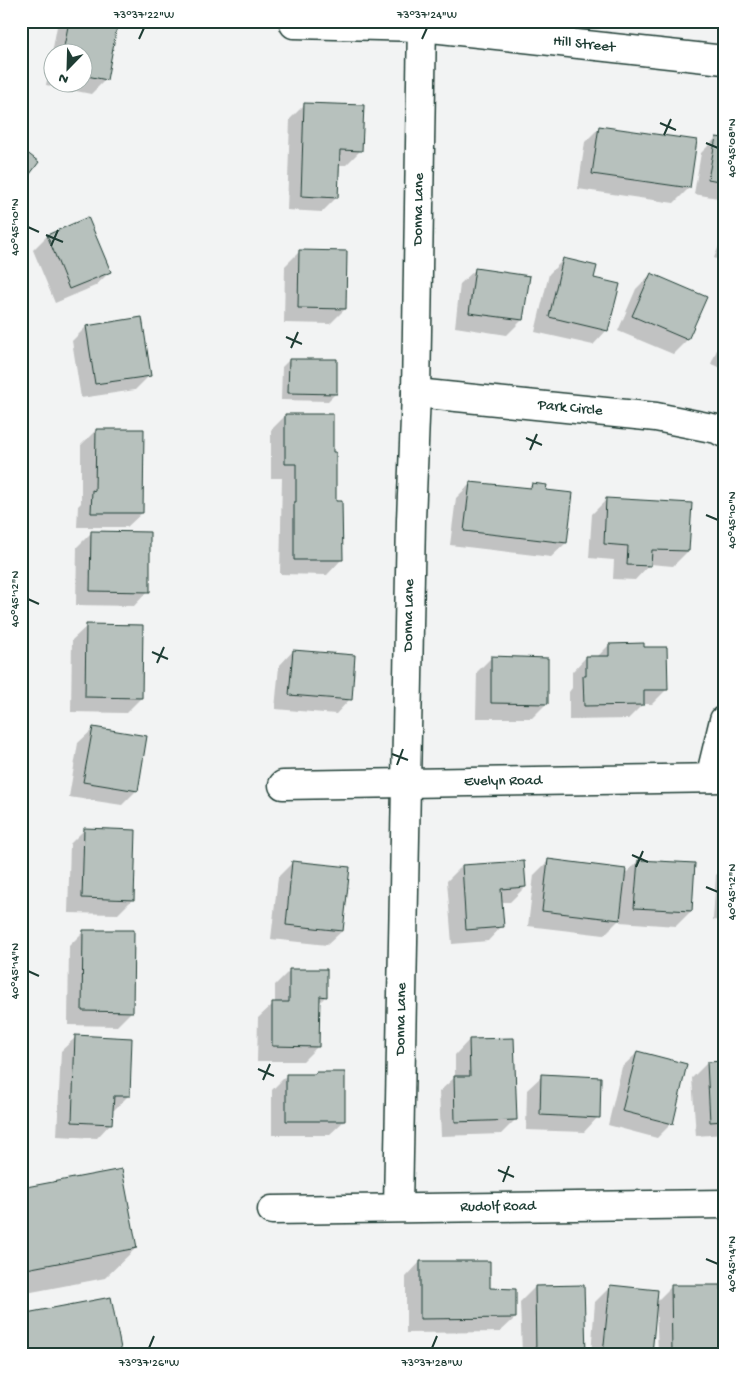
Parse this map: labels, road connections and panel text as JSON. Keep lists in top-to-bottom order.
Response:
{
  "streets": {
    "street": [
      "Hill Street",
      "Donna Lane",
      "Park Circle",
      "Evelyn Road",
      "Rudolf Road"
    ]
  },
  "crossings": [
    ["Hill Street", "Donna Lane"],
    ["Donna Lane", "Park Circle"],
    ["Donna Lane", "Evelyn Road"],
    ["Donna Lane", "Rudolf Road"]
  ],
  "north": "bottom left",
  "coordinates": [
    "73°37'22\"W",
    "73°37'24\"W",
    "40°45'08\"N",
    "40°45'10\"N",
    "40°45'12\"N",
    "40°45'14\"N",
    "73°37'26\"W",
    "73°37'28\"W"
  ]
}
